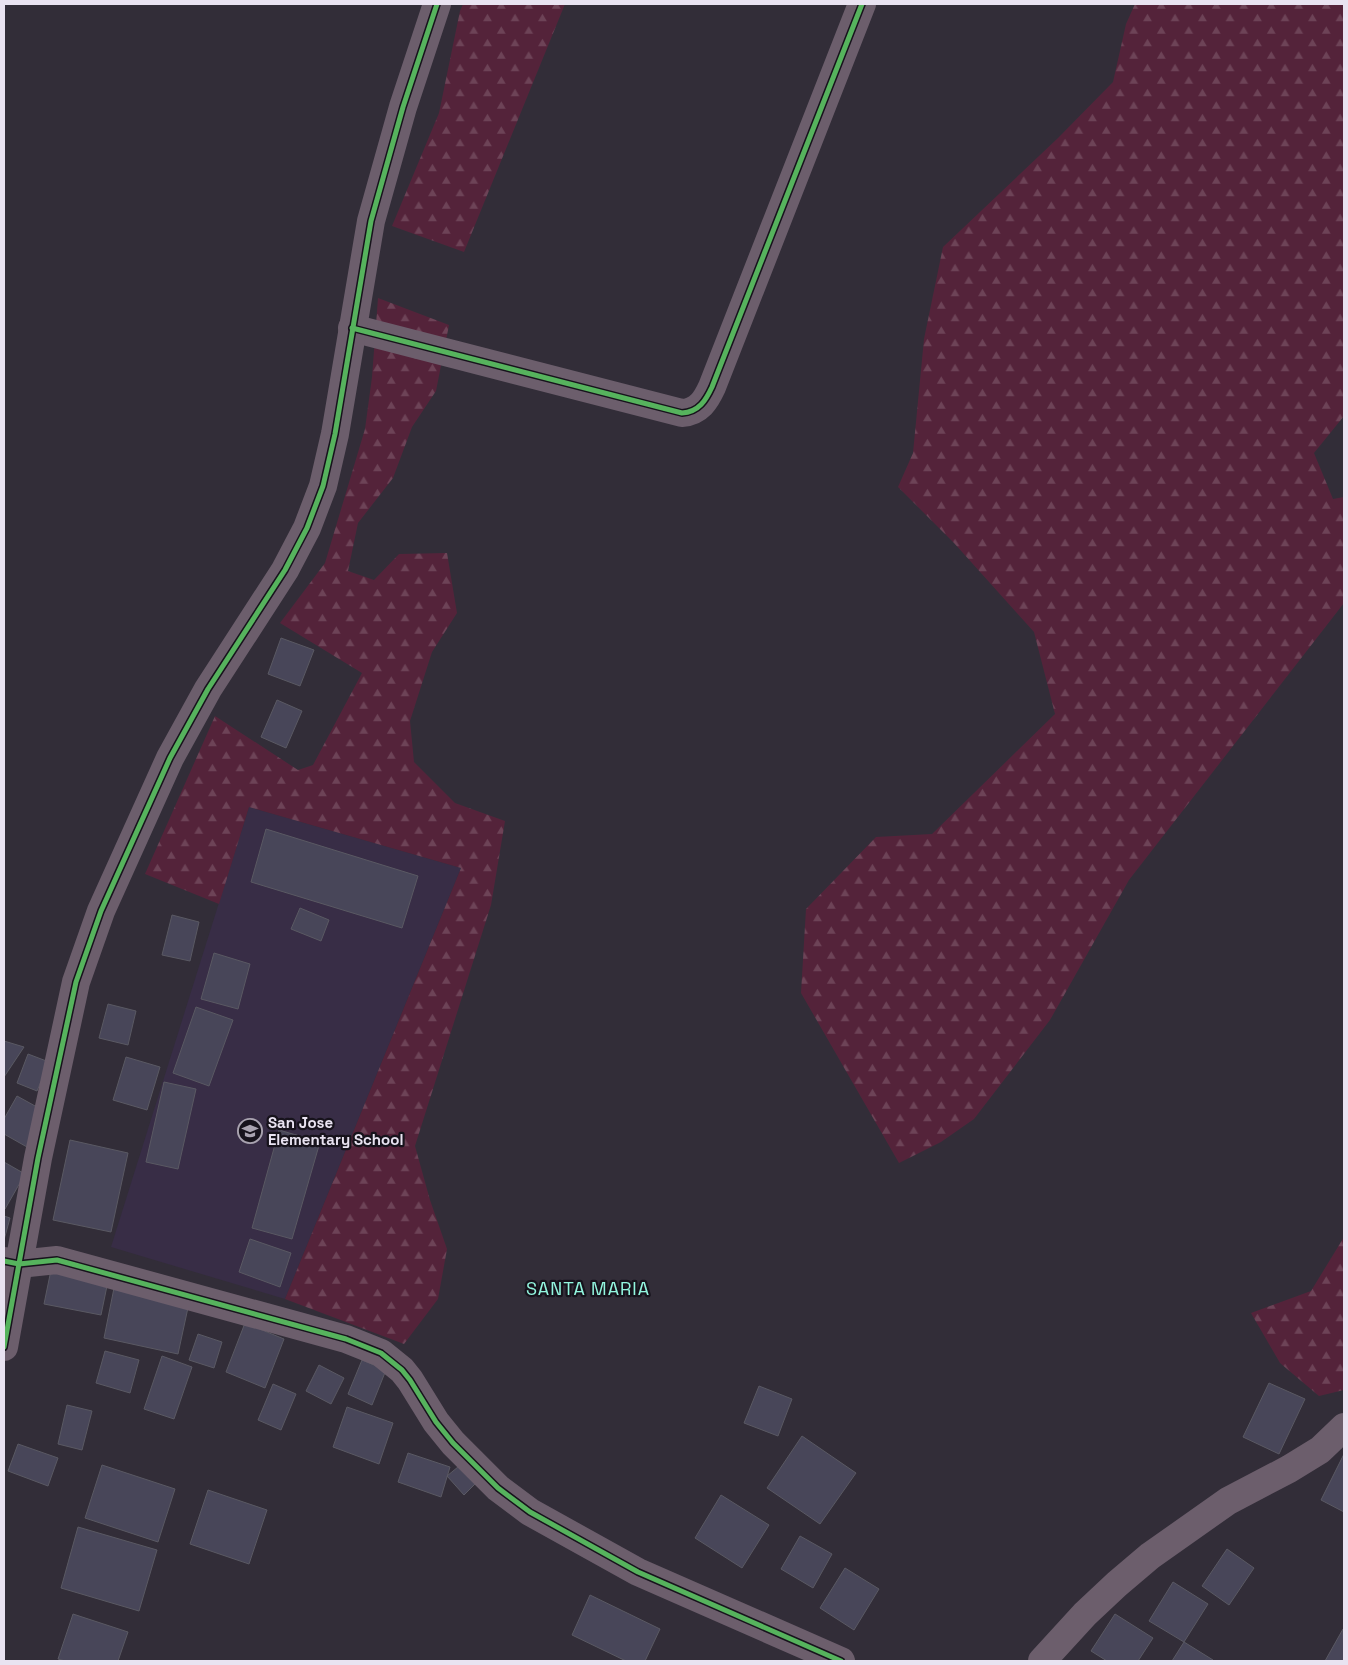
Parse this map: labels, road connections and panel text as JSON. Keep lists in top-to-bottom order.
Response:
{
  "districts": ["SANTA MARIA"],
  "places": {
    "school or university": ["San Jose Elementary School"]
  }
}
